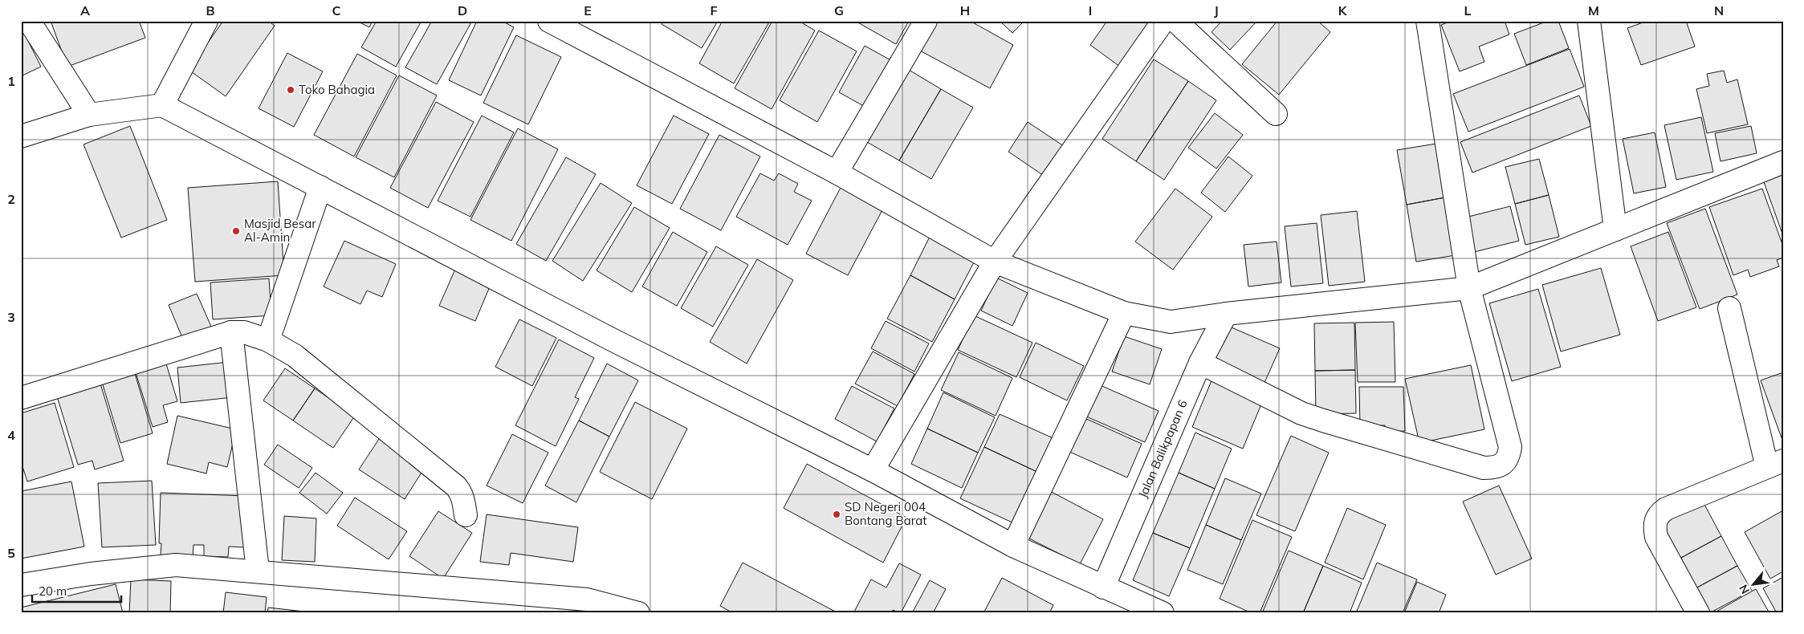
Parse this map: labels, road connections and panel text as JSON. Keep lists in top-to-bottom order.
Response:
{
  "streets": {
    "street": ["Jalan Balikpapan 6"]
  },
  "places": ["Toko Bahagia", "Masjid Besar Al-Amin", "SD Negeri 004 Bontang Barat"],
  "scale_bar": "20 m",
  "north": "bottom left",
  "grid": {
    "columns": [
      "A",
      "B",
      "C",
      "D",
      "E",
      "F",
      "G",
      "H",
      "I",
      "J",
      "K",
      "L",
      "M",
      "N"
    ],
    "rows": [
      "1",
      "2",
      "3",
      "4",
      "5"
    ]
  }
}
